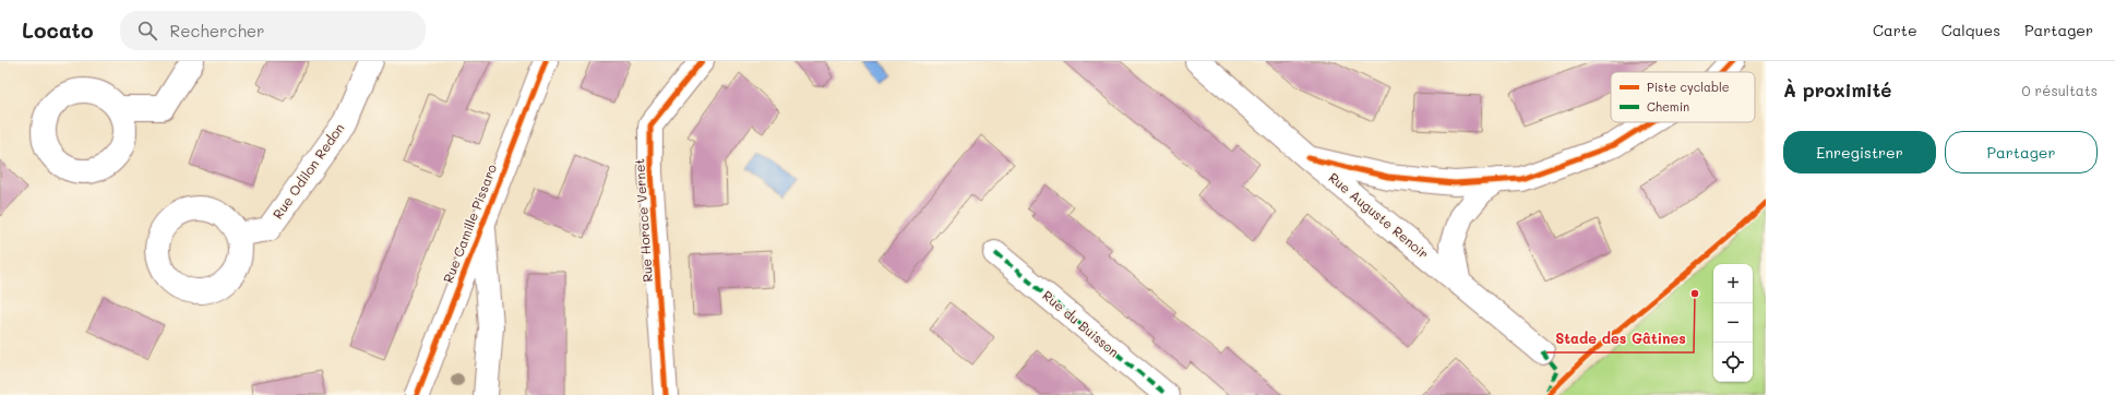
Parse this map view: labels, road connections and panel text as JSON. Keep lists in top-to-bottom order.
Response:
{
  "streets": {
    "street": [
      "Rue Odilon Redon",
      "Rue Auguste Renoir",
      "Rue Horace Vernet",
      "Rue Camille Pissaro",
      "Rue du Buisson"
    ]
  },
  "places": ["Stade des Gâtines"],
  "legend": ["Piste cyclable", "Chemin"],
  "page": {
    "header": "Locato",
    "search": "Rechercher",
    "nav": ["Carte", "Calques", "Partager"],
    "heading": ["À proximité", "0 résultats"],
    "buttons": ["Enregistrer", "Partager"],
    "map_buttons": ["+", "−"]
  }
}
